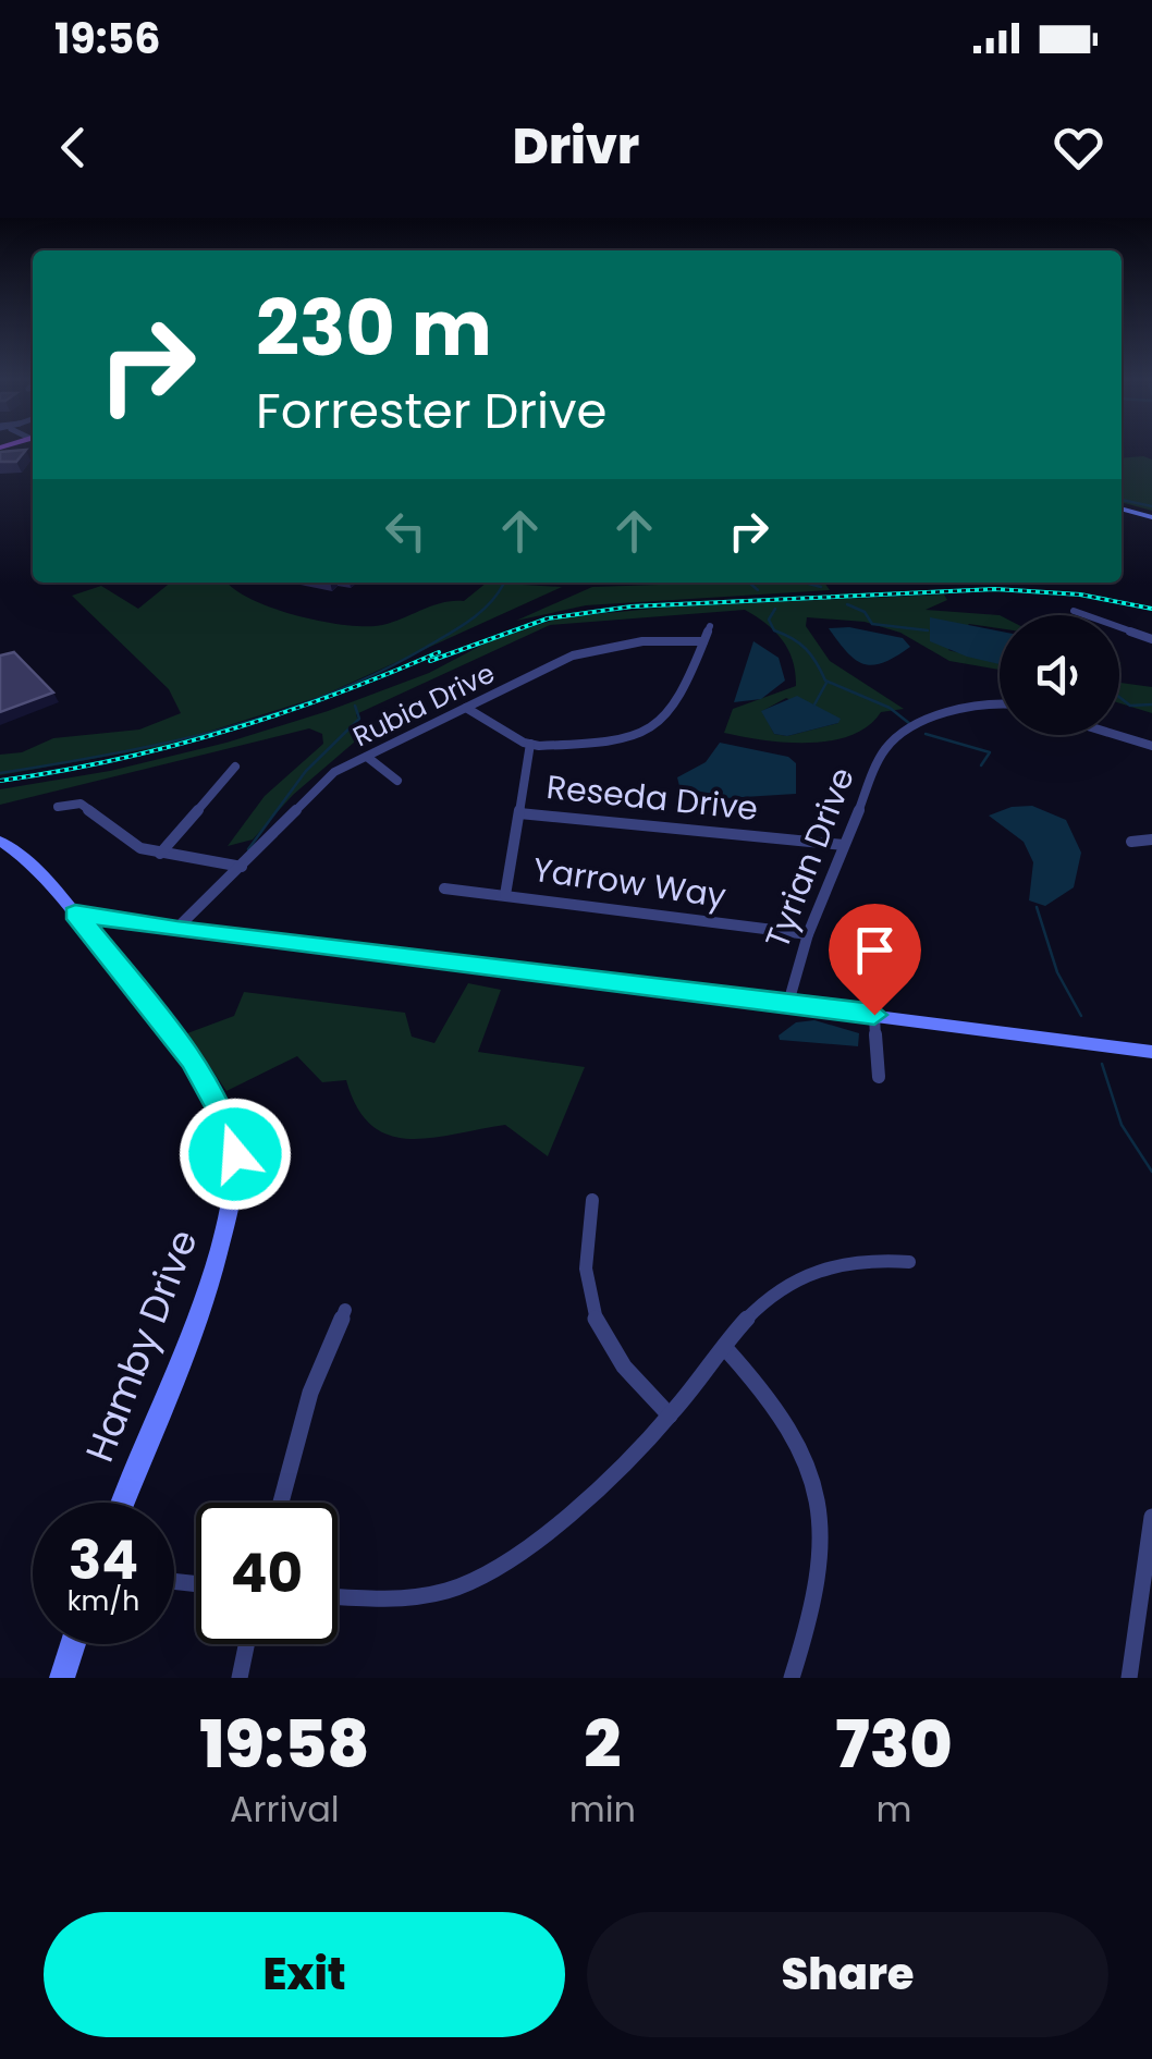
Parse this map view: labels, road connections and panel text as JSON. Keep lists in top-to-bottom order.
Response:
{
  "streets": {
    "street": [
      "Rubia Drive",
      "Reseda Drive",
      "Tyrian Drive",
      "Yarrow Way",
      "Hamby Drive"
    ]
  },
  "crossings": [
    ["Reseda Drive", "Tyrian Drive"],
    ["Tyrian Drive", "Yarrow Way"]
  ],
  "page": {
    "status": "19:56",
    "header": "Drivr",
    "turn": ["230 m", "Forrester Drive"],
    "speed": "34 km/h",
    "limit": "40",
    "eta": [
      "19:58",
      "Arrival",
      "2",
      "min",
      "730",
      "m"
    ],
    "buttons": ["Exit", "Share"]
  }
}
